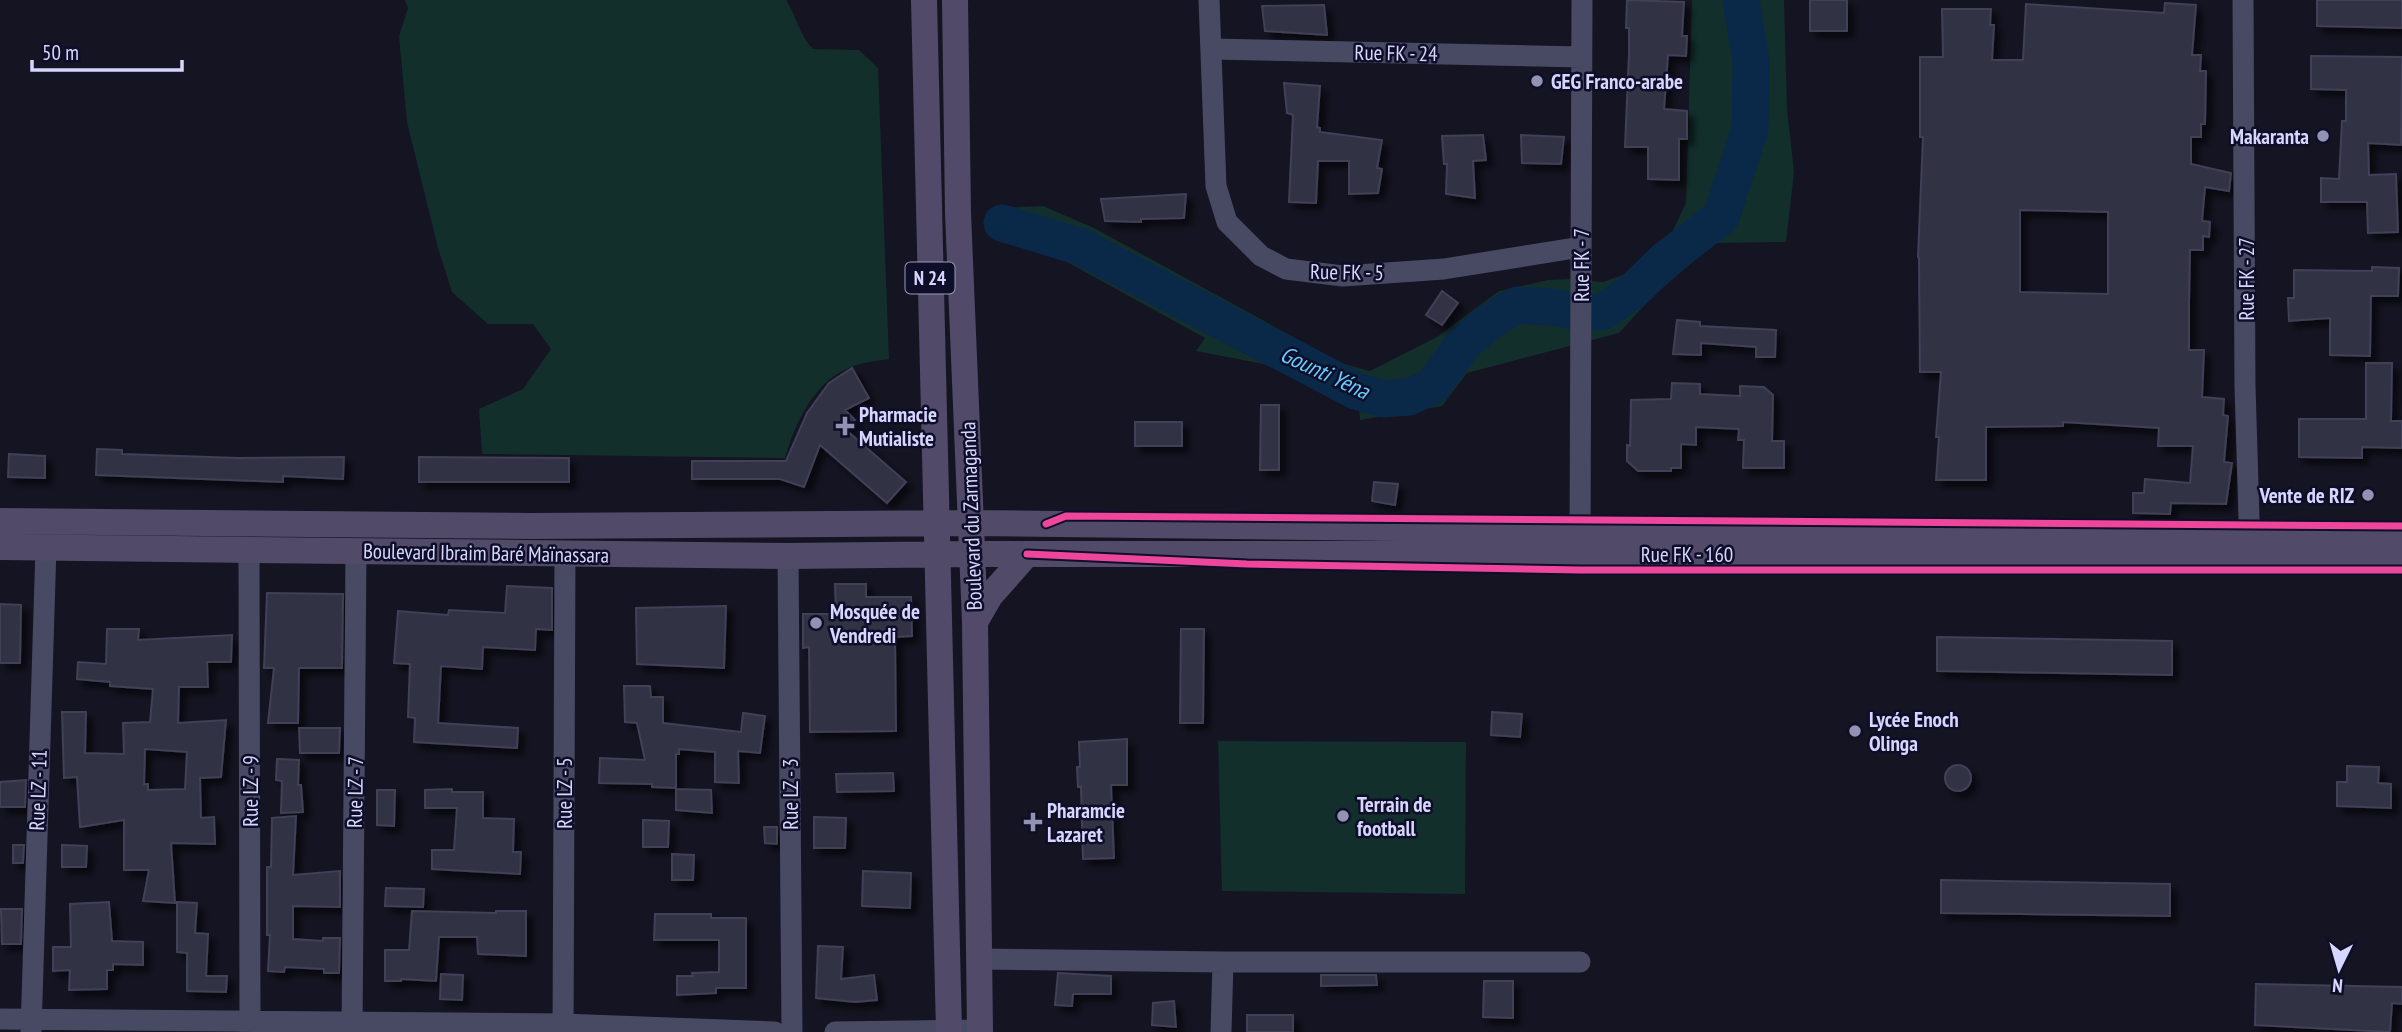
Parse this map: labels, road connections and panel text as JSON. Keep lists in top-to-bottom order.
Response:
{
  "streets": {
    "main road": [
      "N 24",
      "Boulevard du Zarmaganda",
      "Boulevard Ibraim Baré Maïnassara",
      "Rue FK - 160"
    ],
    "street": [
      "Rue FK - 24",
      "Rue FK - 7",
      "Rue FK - 5",
      "Rue FK - 27",
      "Rue LZ - 11",
      "Rue LZ - 9",
      "Rue LZ - 7",
      "Rue LZ - 5",
      "Rue LZ - 3"
    ]
  },
  "crossings": [
    ["Rue FK - 24", "Rue FK - 7"],
    ["Rue FK - 24", "Rue FK - 5"],
    ["Rue FK - 7", "Rue FK - 5"],
    ["Rue FK - 7", "Rue FK - 160"],
    ["Rue FK - 27", "Rue FK - 160"],
    ["Boulevard du Zarmaganda", "Boulevard Ibraim Baré Maïnassara"],
    ["Boulevard du Zarmaganda", "Rue FK - 160"],
    ["Boulevard Ibraim Baré Maïnassara", "Rue FK - 160"],
    ["Boulevard Ibraim Baré Maïnassara", "Rue LZ - 11"],
    ["Boulevard Ibraim Baré Maïnassara", "Rue LZ - 9"],
    ["Boulevard Ibraim Baré Maïnassara", "Rue LZ - 7"],
    ["Boulevard Ibraim Baré Maïnassara", "Rue LZ - 5"],
    ["Boulevard Ibraim Baré Maïnassara", "Rue LZ - 3"]
  ],
  "water": ["Gounti Yéna"],
  "places": {
    "other": [
      "GEG Franco-arabe",
      "Makaranta",
      "Vente de RIZ",
      "Mosquée de Vendredi",
      "Lycée Enoch Olinga",
      "Terrain de football"
    ],
    "health": ["Pharmacie Mutialiste", "Pharamcie Lazaret"]
  },
  "scale_bar": "50 m",
  "north": "bottom"
}
